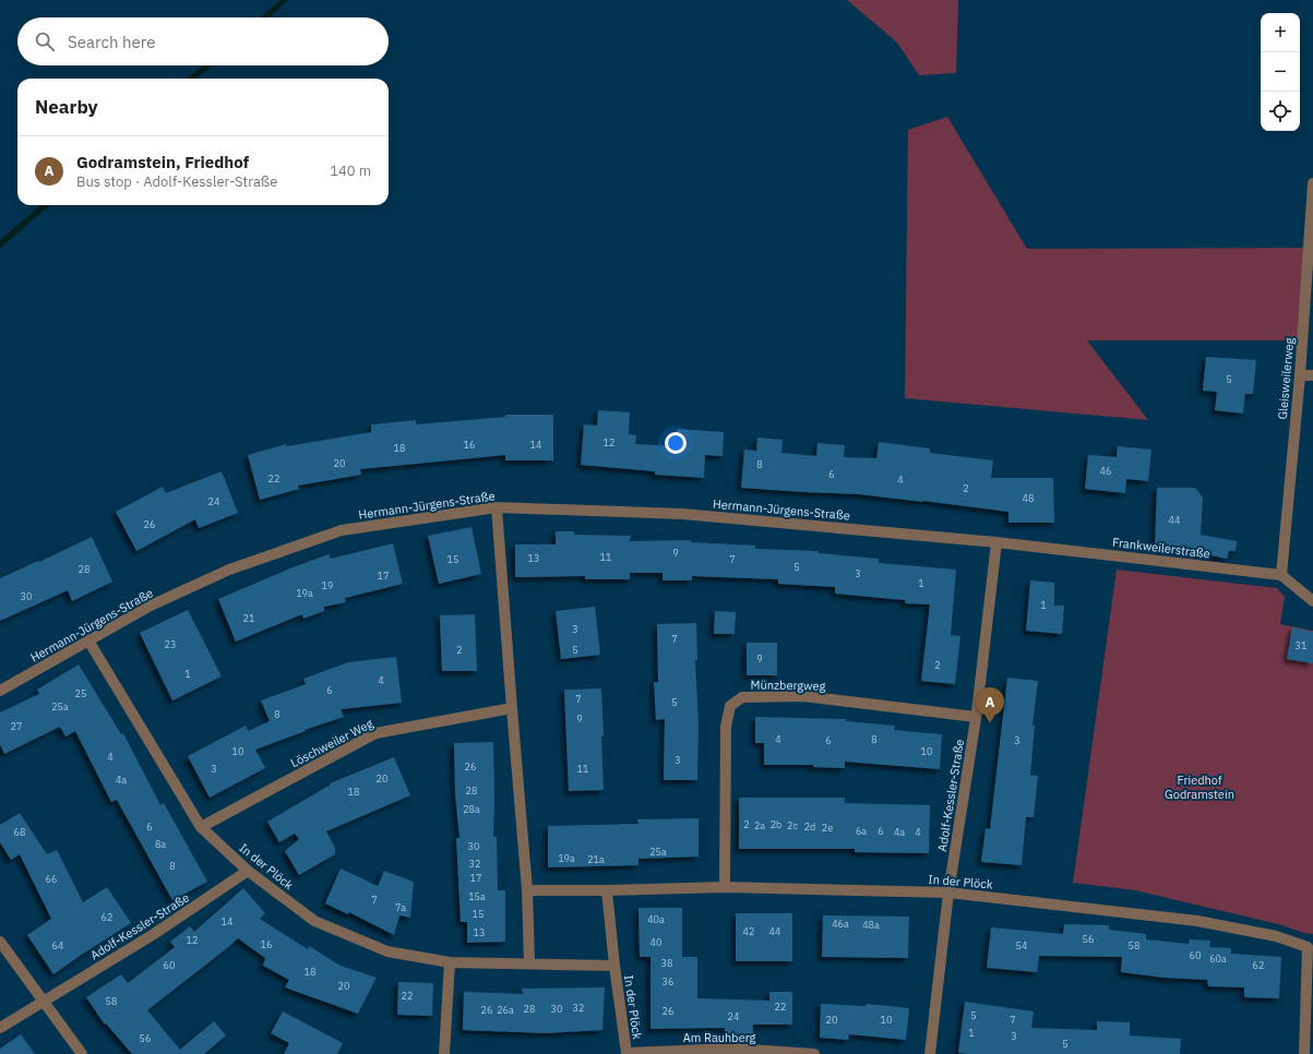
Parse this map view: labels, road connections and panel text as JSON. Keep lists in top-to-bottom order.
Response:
{
  "streets": {
    "street": [
      "Gleisweilerweg",
      "Hermann-Jürgens-Straße",
      "Frankweilerstraße",
      "Münzbergweg",
      "Löschweiler Weg",
      "Adolf-Kessler-Straße",
      "In der Plöck",
      "Am Rauhberg"
    ]
  },
  "crossings": [
    ["Gleisweilerweg", "Frankweilerstraße"],
    ["Hermann-Jürgens-Straße", "Frankweilerstraße"],
    ["Hermann-Jürgens-Straße", "Adolf-Kessler-Straße"],
    ["Hermann-Jürgens-Straße", "In der Plöck"],
    ["Frankweilerstraße", "Adolf-Kessler-Straße"],
    ["Münzbergweg", "Adolf-Kessler-Straße"],
    ["Münzbergweg", "In der Plöck"],
    ["Löschweiler Weg", "In der Plöck"],
    ["Adolf-Kessler-Straße", "In der Plöck"],
    ["In der Plöck", "Am Rauhberg"]
  ],
  "parks": ["Friedhof Godramstein"],
  "house_numbers": [
    "5",
    "12",
    "16",
    "14",
    "18",
    "20",
    "8",
    "46",
    "6",
    "22",
    "4",
    "2",
    "48",
    "24",
    "44",
    "26",
    "9",
    "11",
    "13",
    "15",
    "7",
    "5",
    "28",
    "3",
    "17",
    "1",
    "19",
    "19a",
    "30",
    "1",
    "21",
    "3",
    "7",
    "23",
    "31",
    "2",
    "5",
    "9",
    "2",
    "1",
    "4",
    "6",
    "25",
    "7",
    "5",
    "25a",
    "8",
    "9",
    "27",
    "4",
    "8",
    "6",
    "3",
    "10",
    "10",
    "4",
    "3",
    "26",
    "3",
    "11",
    "20",
    "4a",
    "28",
    "18",
    "28a",
    "2",
    "2b",
    "2a",
    "2c",
    "6",
    "2d",
    "2e",
    "6a",
    "6",
    "68",
    "4a",
    "4",
    "8a",
    "30",
    "25a",
    "19a",
    "21a",
    "32",
    "8",
    "17",
    "66",
    "15a",
    "7",
    "7a",
    "15",
    "62",
    "40a",
    "14",
    "46a",
    "48a",
    "42",
    "44",
    "13",
    "56",
    "12",
    "40",
    "16",
    "64",
    "54",
    "58",
    "60",
    "60a",
    "38",
    "60",
    "62",
    "18",
    "36",
    "20",
    "22",
    "58",
    "22",
    "32",
    "28",
    "30",
    "26",
    "26a",
    "26",
    "5",
    "24",
    "20",
    "10",
    "7",
    "1",
    "3",
    "56",
    "5"
  ],
  "page": {
    "map_buttons": ["+", "−"],
    "search": "Search here",
    "heading": "Nearby",
    "list": [
      {
        "mark": "A",
        "name": "Godramstein, Friedhof",
        "note": "Bus stop · Adolf-Kessler-Straße",
        "value": "140 m"
      }
    ],
    "pins": "A"
  }
}
